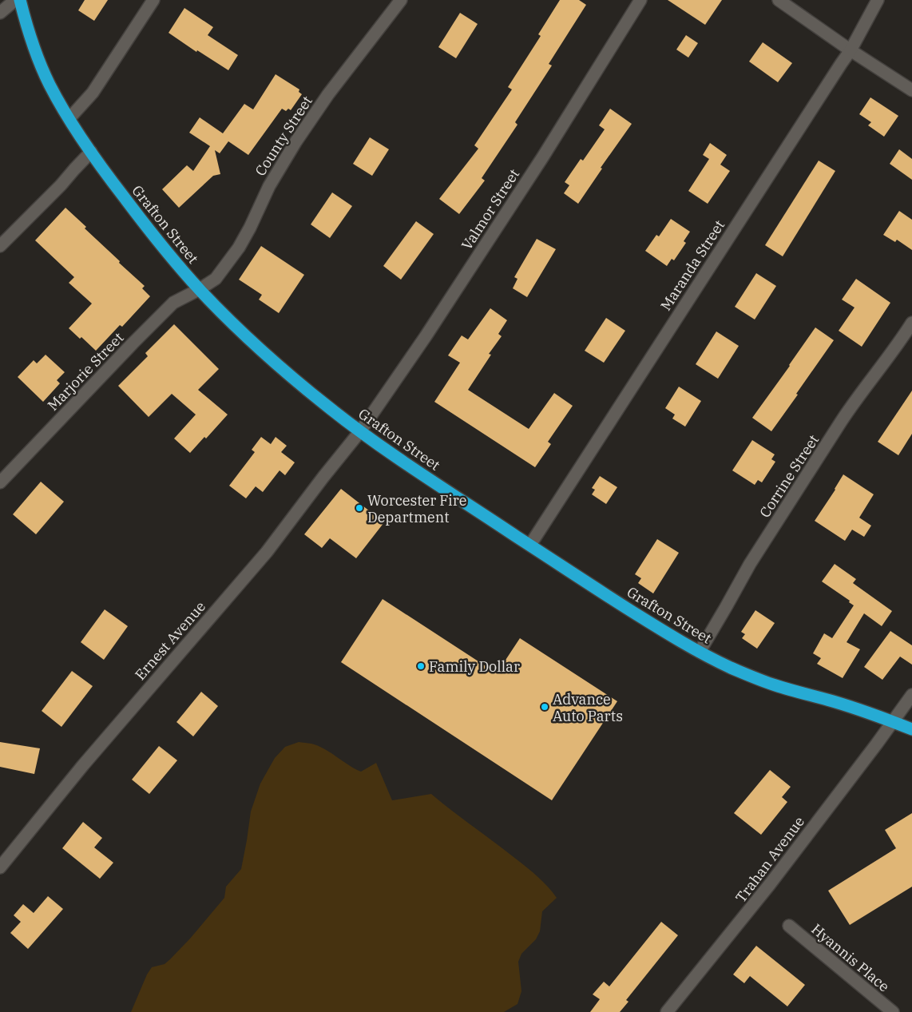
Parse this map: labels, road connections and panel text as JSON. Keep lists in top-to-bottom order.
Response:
{
  "streets": {
    "highway": ["Grafton Street"],
    "street": [
      "County Street",
      "Valmor Street",
      "Maranda Street",
      "Marjorie Street",
      "Corrine Street",
      "Ernest Avenue",
      "Trahan Avenue",
      "Hyannis Place"
    ]
  },
  "crossings": [
    ["County Street", "Grafton Street"],
    ["County Street", "Marjorie Street"],
    ["Valmor Street", "Grafton Street"],
    ["Valmor Street", "Ernest Avenue"],
    ["Grafton Street", "Maranda Street"],
    ["Grafton Street", "Marjorie Street"],
    ["Grafton Street", "Corrine Street"],
    ["Grafton Street", "Ernest Avenue"],
    ["Grafton Street", "Trahan Avenue"]
  ],
  "places": ["Worcester Fire Department", "Family Dollar", "Advance Auto Parts"]
}
